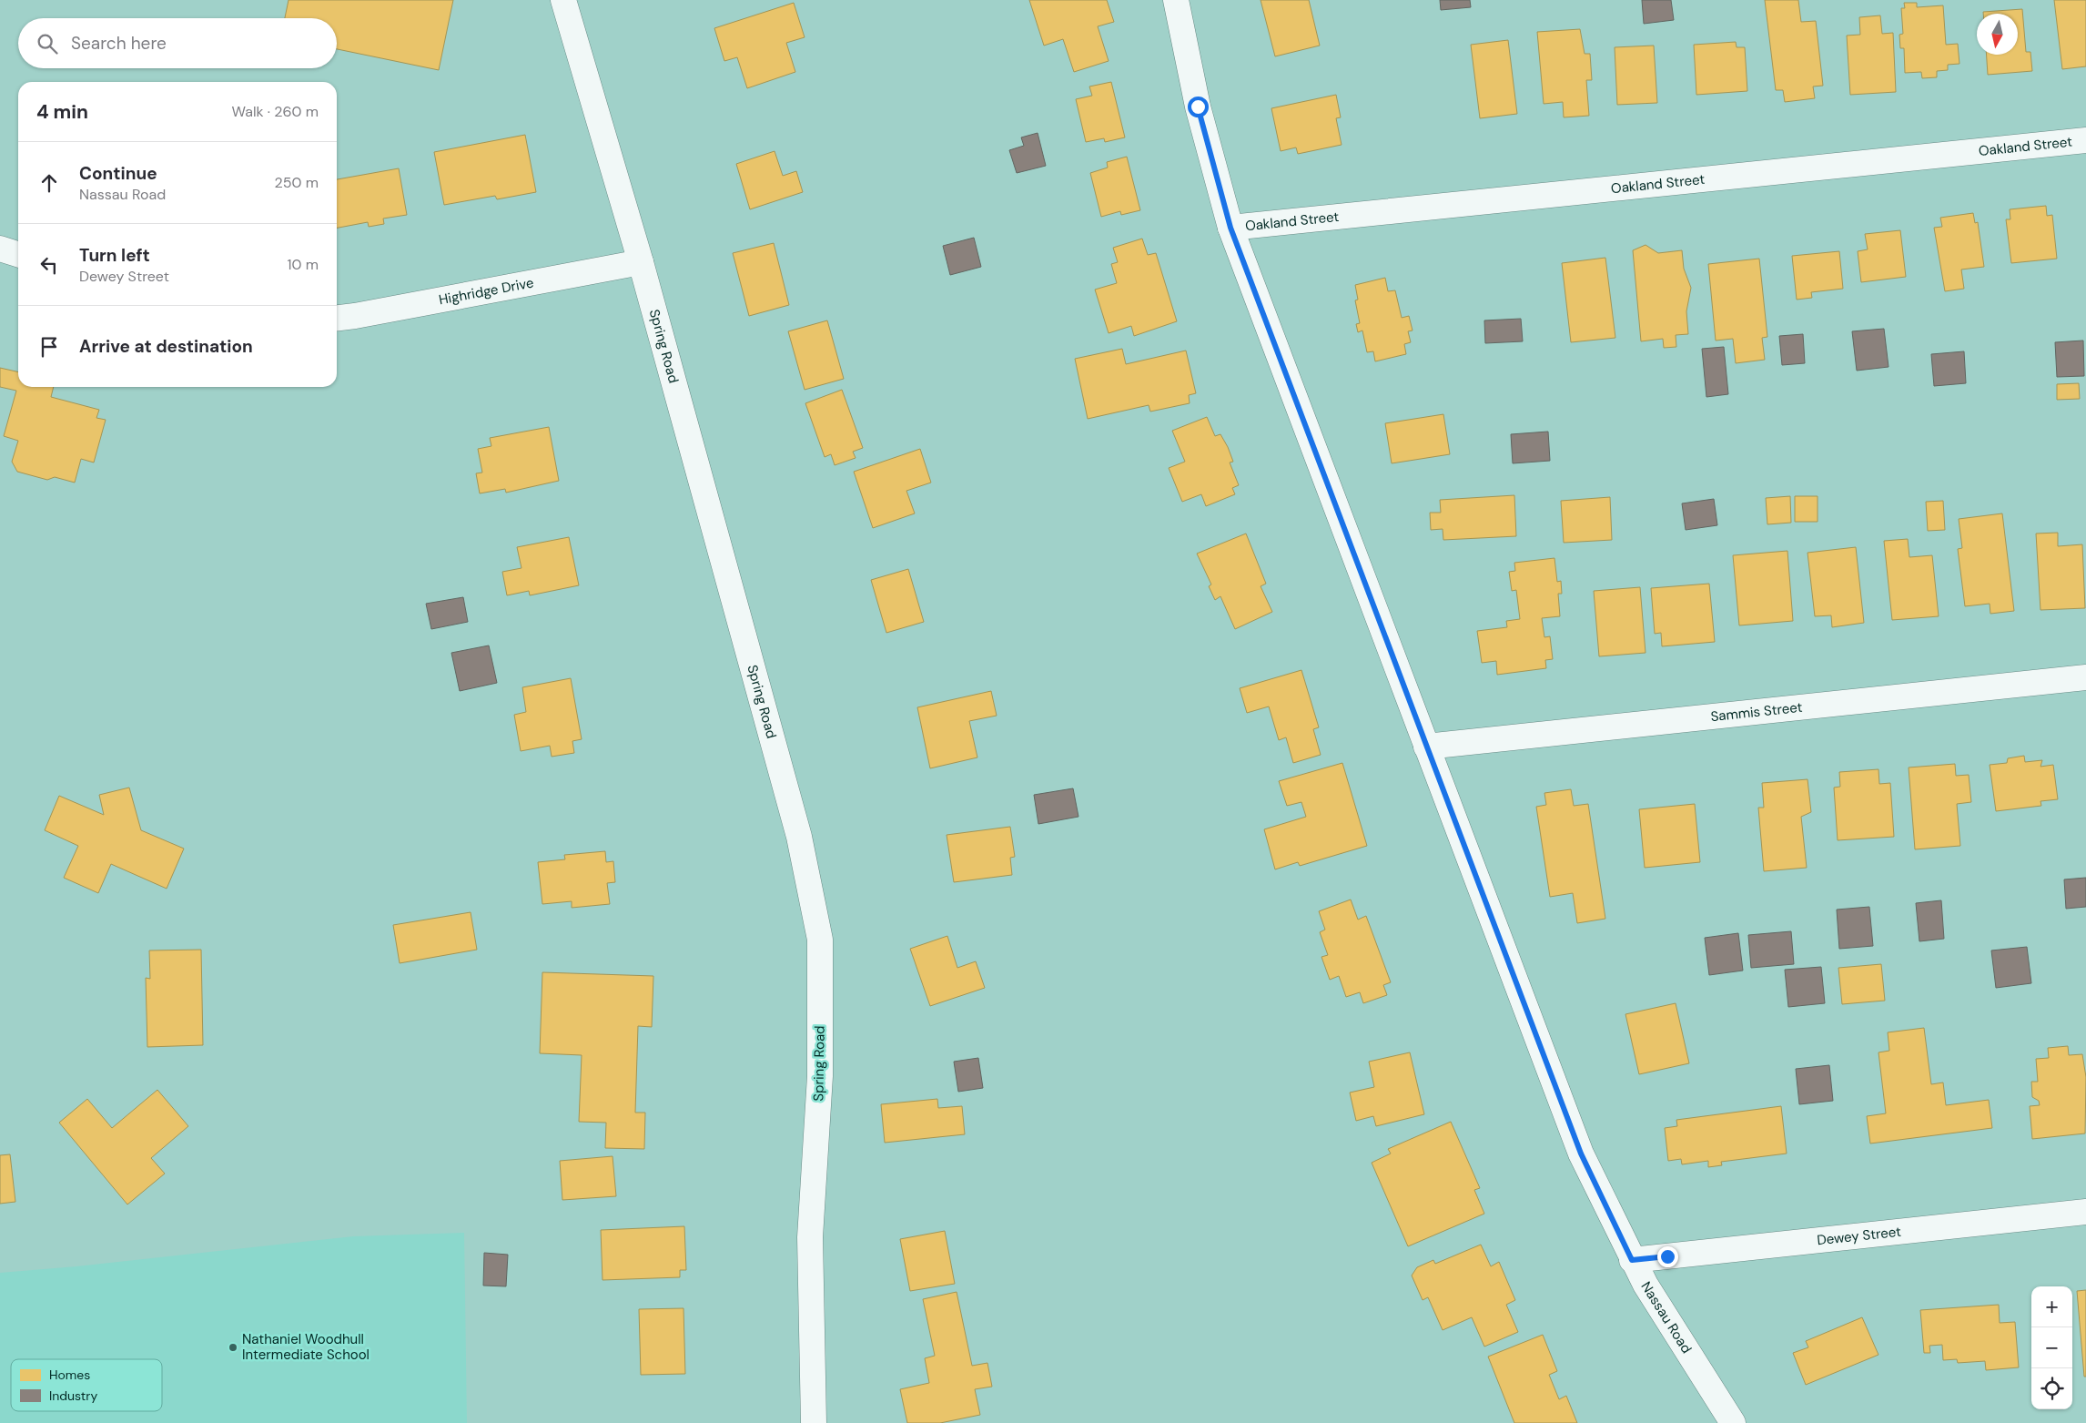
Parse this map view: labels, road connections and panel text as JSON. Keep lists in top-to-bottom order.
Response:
{
  "streets": {
    "street": [
      "Oakland Street",
      "Highridge Drive",
      "Spring Road",
      "Sammis Street",
      "Dewey Street",
      "Nassau Road"
    ]
  },
  "crossings": [
    ["Oakland Street", "Nassau Road"],
    ["Highridge Drive", "Spring Road"],
    ["Sammis Street", "Nassau Road"],
    ["Dewey Street", "Nassau Road"]
  ],
  "places": ["Nathaniel Woodhull Intermediate School"],
  "legend": ["Homes", "Industry"],
  "north": "bottom",
  "page": {
    "search": "Search here",
    "heading": ["4 min", "Walk · 260 m"],
    "list": [
      ["Continue", "Nassau Road", "250 m"],
      ["Turn left", "Dewey Street", "10 m"],
      "Arrive at destination"
    ],
    "map_buttons": ["+", "−"]
  }
}
